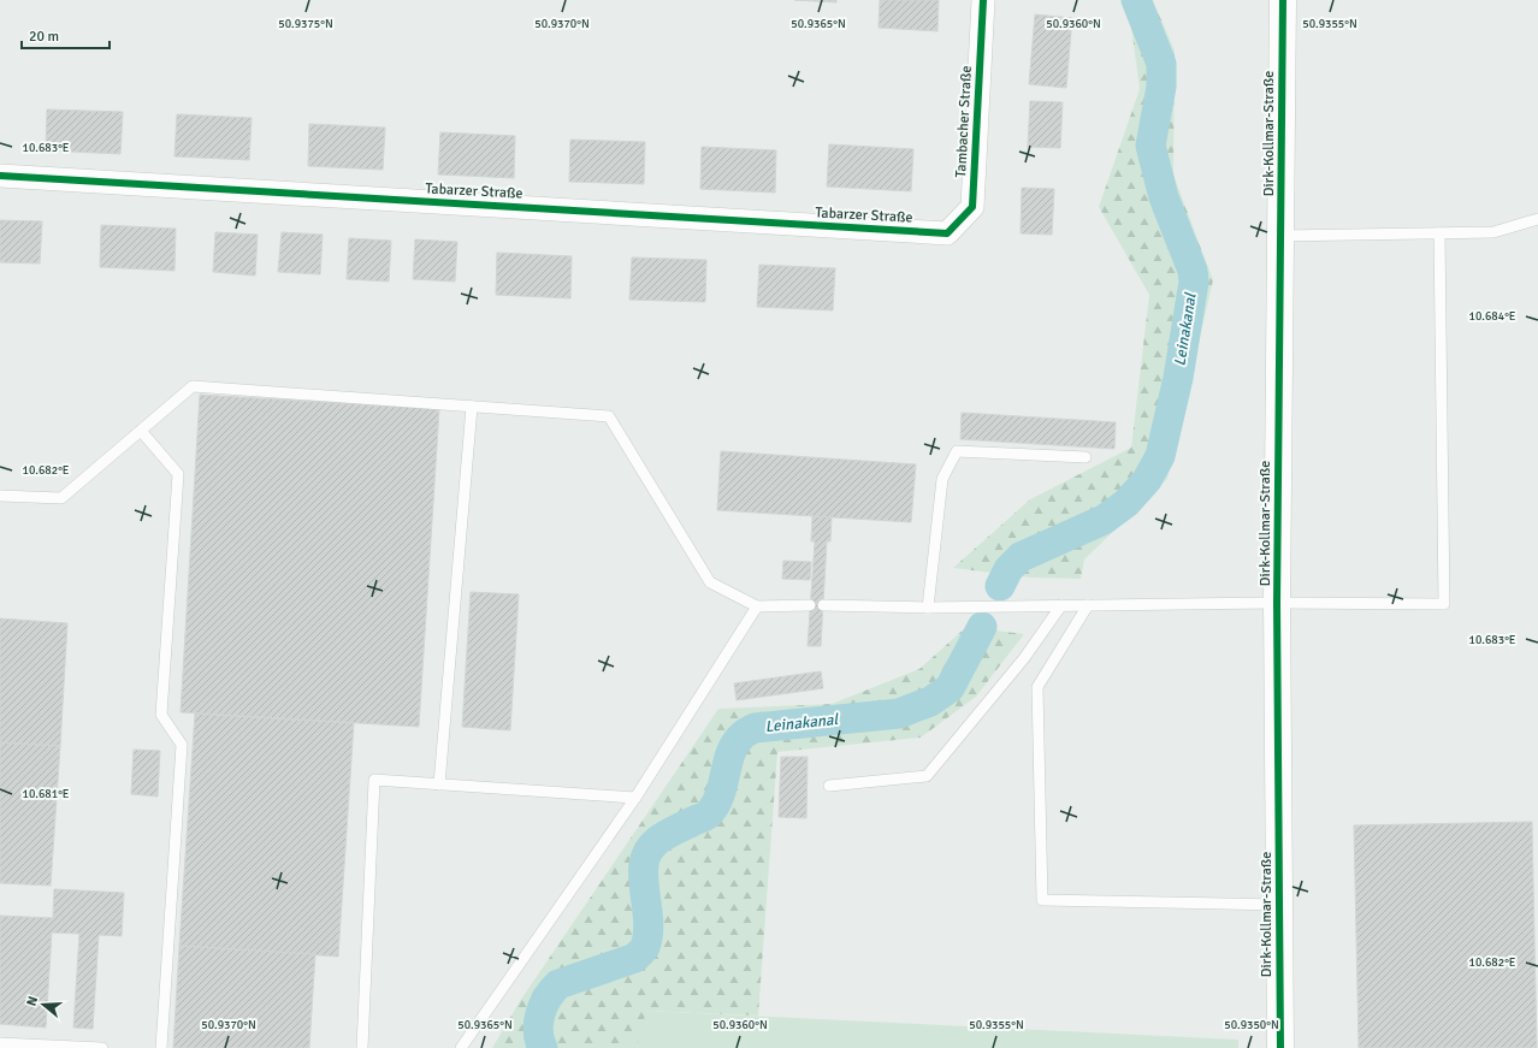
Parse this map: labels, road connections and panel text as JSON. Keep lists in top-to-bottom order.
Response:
{
  "streets": {
    "street": ["Tambacher Straße", "Dirk-Kollmar-Straße", "Tabarzer Straße"]
  },
  "crossings": [
    ["Tambacher Straße", "Tabarzer Straße"]
  ],
  "water": ["Leinakanal"],
  "scale_bar": "20 m",
  "north": "left",
  "coordinates": [
    "50.9375°N",
    "50.9370°N",
    "50.9365°N",
    "50.9360°N",
    "50.9355°N",
    "10.683°E",
    "10.684°E",
    "10.682°E",
    "10.681°E",
    "50.9350°N"
  ]
}
